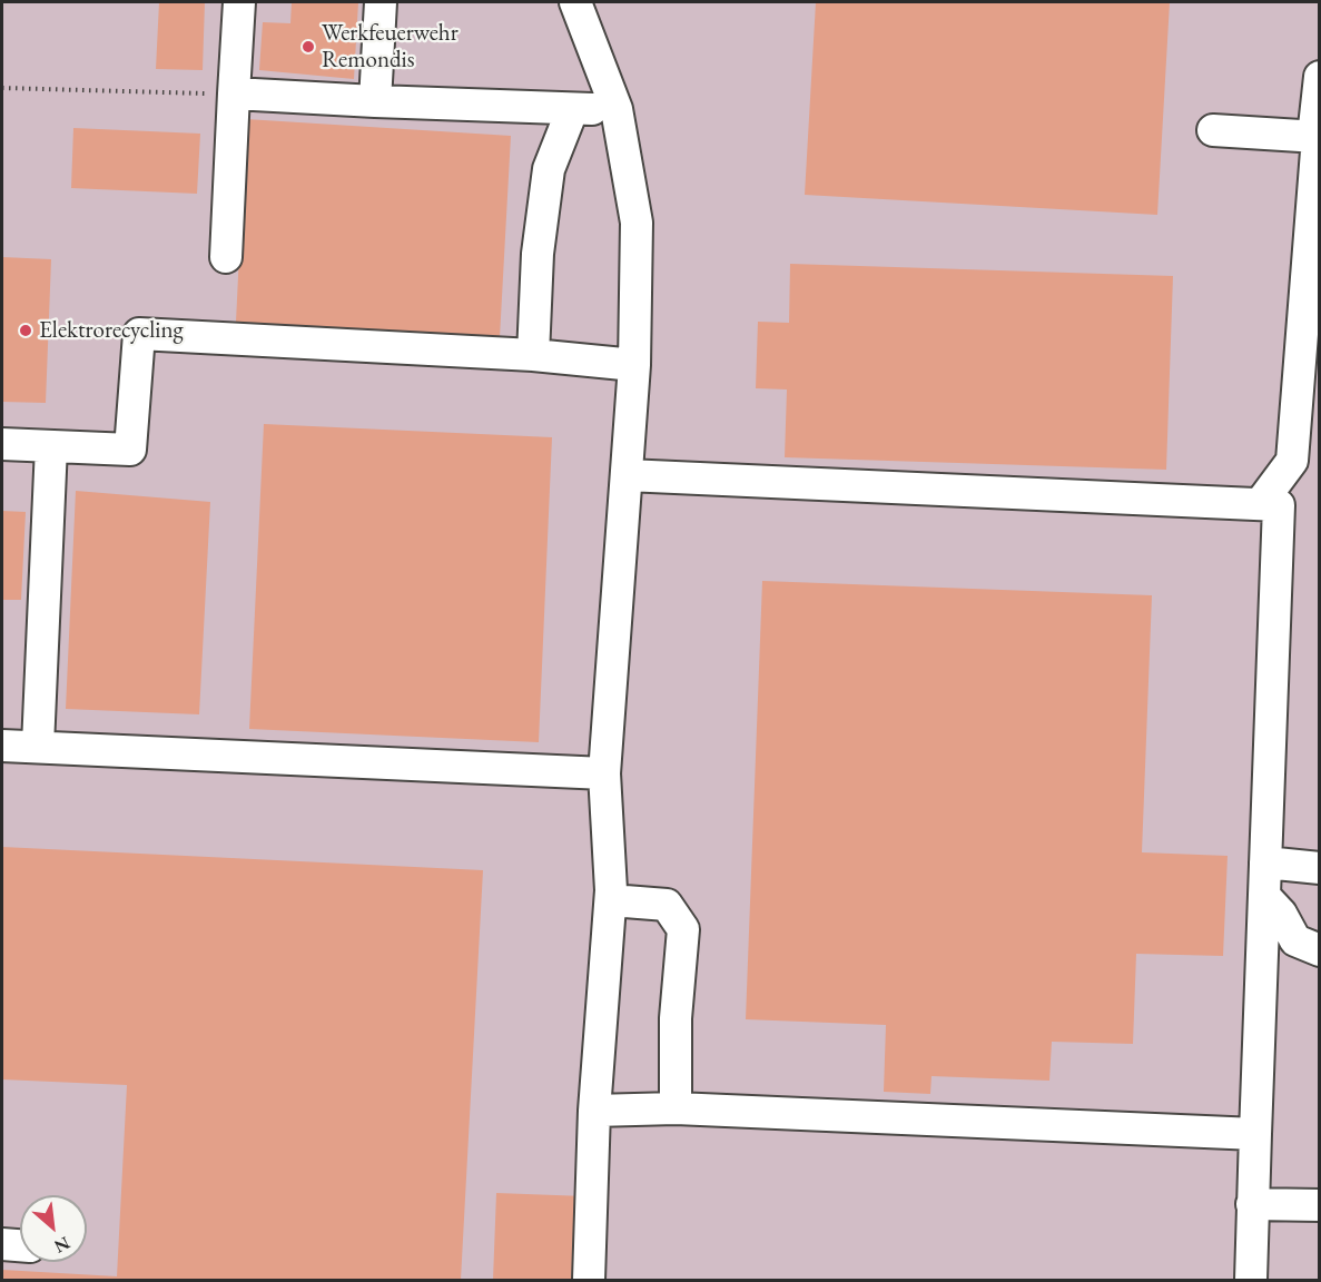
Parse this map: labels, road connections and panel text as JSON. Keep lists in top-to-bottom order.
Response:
{
  "places": ["Werkfeuerwehr Remondis", "Elektrorecycling"],
  "north": "bottom right"
}
